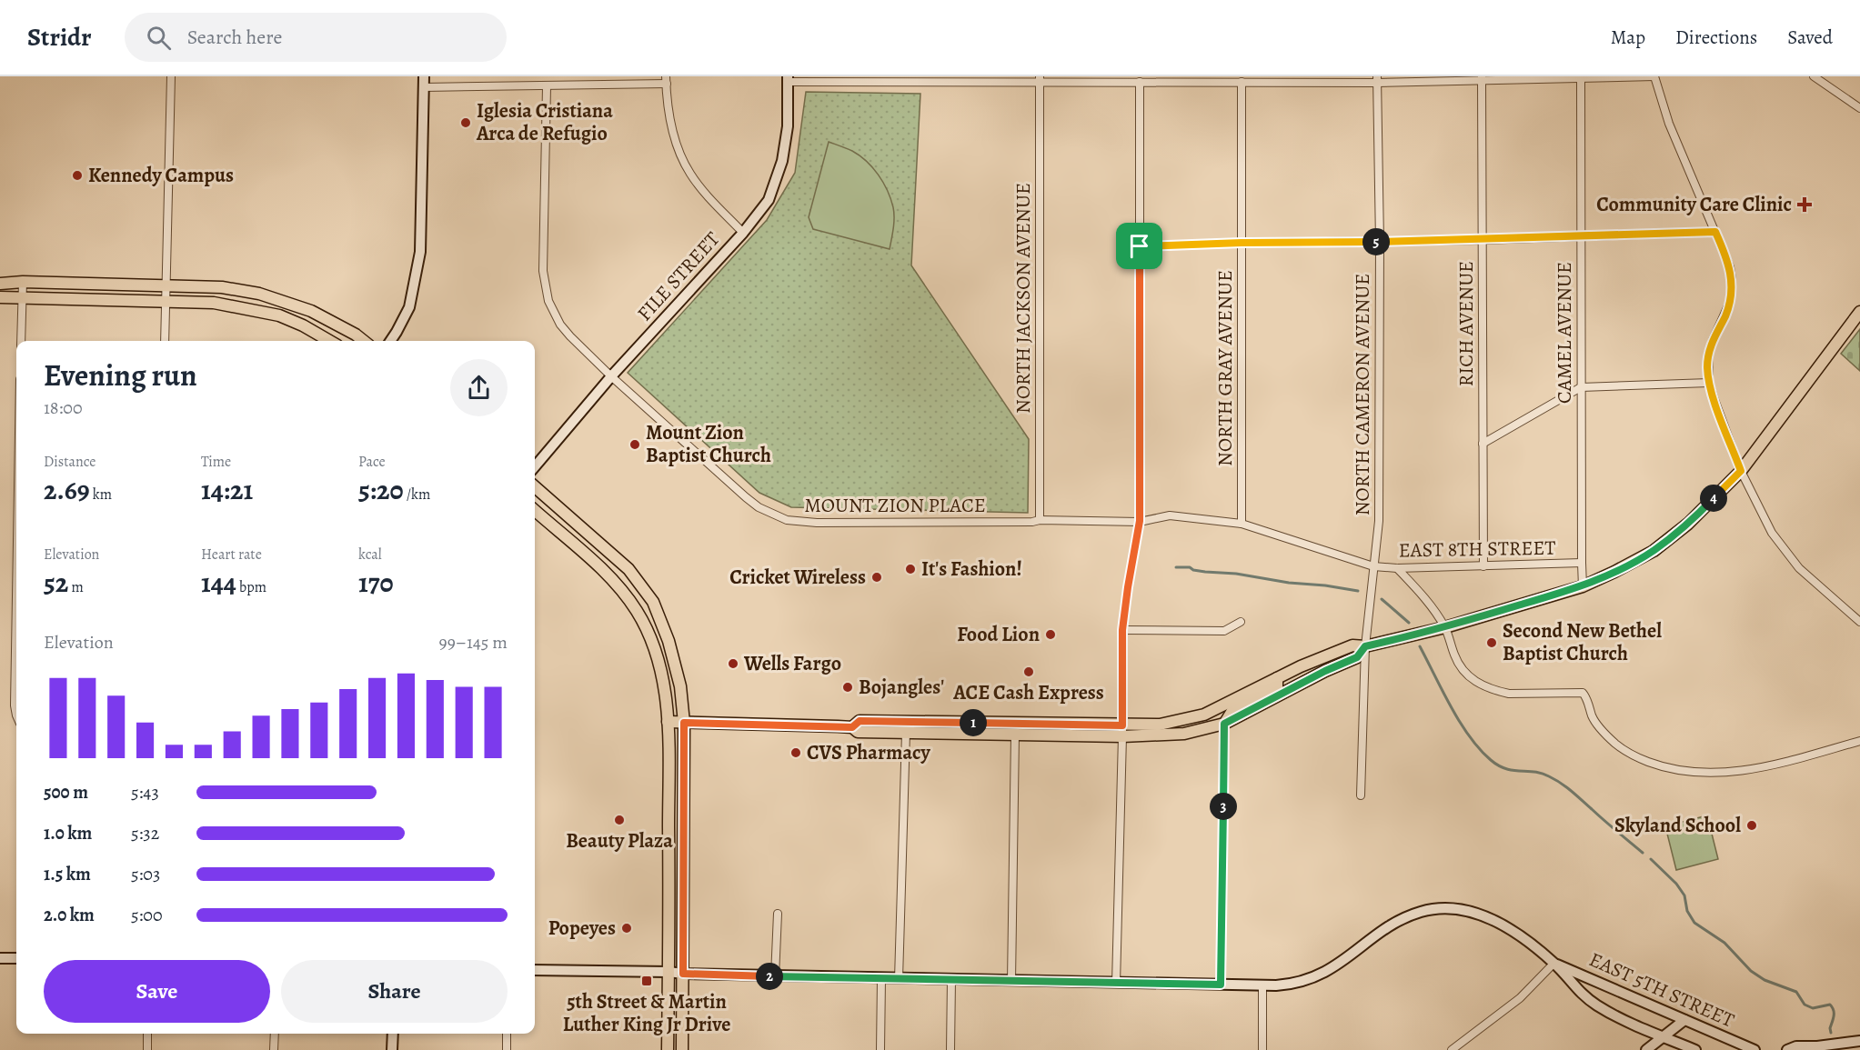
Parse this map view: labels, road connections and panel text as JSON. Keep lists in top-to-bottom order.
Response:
{
  "streets": {
    "main road": ["FILE STREET", "EAST 5TH STREET"],
    "street": [
      "NORTH JACKSON AVENUE",
      "RICH AVENUE",
      "CAMEL AVENUE",
      "NORTH GRAY AVENUE",
      "NORTH CAMERON AVENUE",
      "MOUNT ZION PLACE",
      "EAST 8TH STREET"
    ]
  },
  "crossings": [
    ["FILE STREET", "MOUNT ZION PLACE"],
    ["NORTH JACKSON AVENUE", "MOUNT ZION PLACE"],
    ["RICH AVENUE", "EAST 8TH STREET"],
    ["CAMEL AVENUE", "EAST 8TH STREET"],
    ["NORTH GRAY AVENUE", "MOUNT ZION PLACE"],
    ["NORTH CAMERON AVENUE", "MOUNT ZION PLACE"],
    ["NORTH CAMERON AVENUE", "EAST 8TH STREET"],
    ["MOUNT ZION PLACE", "EAST 8TH STREET"]
  ],
  "places": {
    "other": [
      "Iglesia Cristiana Arca de Refugio",
      "Kennedy Campus",
      "Mount Zion Baptist Church",
      "It's Fashion!",
      "Cricket Wireless",
      "Food Lion",
      "Second New Bethel Baptist Church",
      "Wells Fargo",
      "ACE Cash Express",
      "Bojangles'",
      "CVS Pharmacy",
      "Beauty Plaza",
      "Skyland School",
      "Popeyes"
    ],
    "health": ["Community Care Clinic"],
    "transit": ["5th Street & Martin Luther King Jr Drive"]
  },
  "page": {
    "header": "Stridr",
    "search": "Search here",
    "nav": ["Map", "Directions", "Saved"],
    "pins": [
      "5",
      "4",
      "1",
      "3",
      "2"
    ],
    "heading": ["Evening run", "18:00"],
    "stats": [
      ["Distance", "2.69 km"],
      ["Time", "14:21"],
      ["Pace", "5:20 /km"],
      ["Elevation", "52 m"],
      ["Heart rate", "144 bpm"],
      ["kcal", "170"]
    ],
    "chart": ["Elevation", "99–145 m"],
    "list": [
      {
        "name": "500 m",
        "note": "5:43"
      },
      {
        "name": "1.0 km",
        "note": "5:32"
      },
      {
        "name": "1.5 km",
        "note": "5:03"
      },
      {
        "name": "2.0 km",
        "note": "5:00"
      }
    ],
    "buttons": ["Save", "Share"]
  }
}
